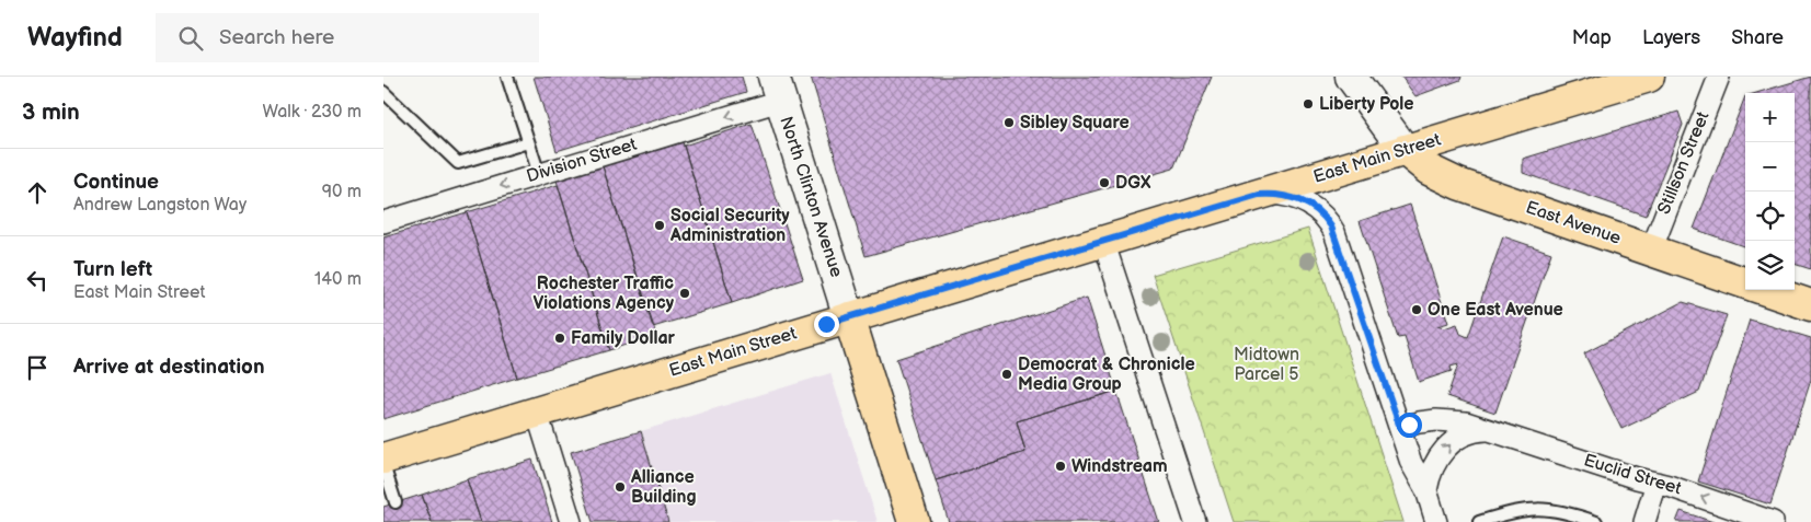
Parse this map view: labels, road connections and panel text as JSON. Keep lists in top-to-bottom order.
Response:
{
  "streets": {
    "main road": ["East Main Street", "North Clinton Avenue", "East Avenue"],
    "street": ["Division Street", "Stillson Street", "Euclid Street"]
  },
  "crossings": [
    ["East Main Street", "North Clinton Avenue"],
    ["East Main Street", "East Avenue"],
    ["Division Street", "North Clinton Avenue"],
    ["Stillson Street", "East Avenue"]
  ],
  "one_way": ["Division Street"],
  "parks": ["Midtown Parcel 5"],
  "places": [
    "Liberty Pole",
    "Sibley Square",
    "DGX",
    "Social Security Administration",
    "Rochester Traffic Violations Agency",
    "One East Avenue",
    "Family Dollar",
    "Democrat & Chronicle Media Group",
    "Windstream",
    "Alliance Building"
  ],
  "page": {
    "header": "Wayfind",
    "search": "Search here",
    "nav": ["Map", "Layers", "Share"],
    "heading": ["3 min", "Walk · 230 m"],
    "map_buttons": ["+", "−"],
    "list": [
      ["Continue", "Andrew Langston Way", "90 m"],
      ["Turn left", "East Main Street", "140 m"],
      "Arrive at destination"
    ]
  }
}
